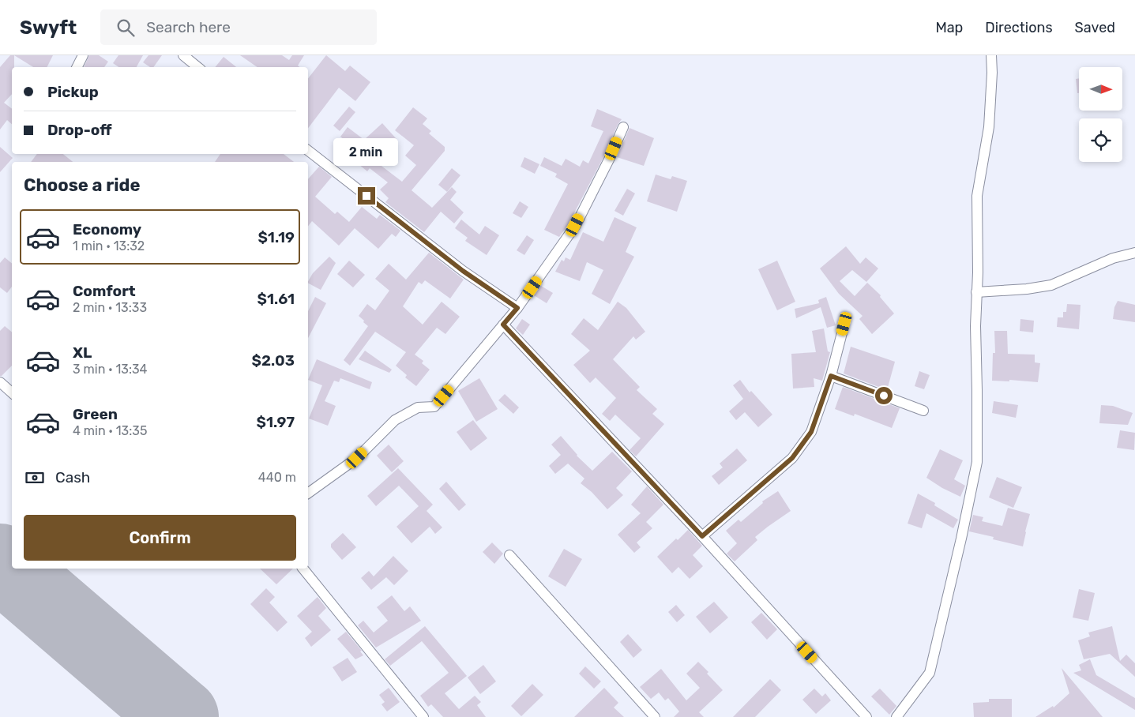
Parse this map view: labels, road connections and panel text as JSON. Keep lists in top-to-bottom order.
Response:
{
  "north": "right",
  "page": {
    "header": "Swyft",
    "search": "Search here",
    "nav": ["Map", "Directions", "Saved"],
    "banner": ["Pickup", "Drop-off"],
    "bubble": "2 min",
    "heading": "Choose a ride",
    "list": [
      {
        "name": "Economy",
        "note": "1 min · 13:32",
        "value": "$1.19"
      },
      {
        "name": "Comfort",
        "note": "2 min · 13:33",
        "value": "$1.61"
      },
      {
        "name": "XL",
        "note": "3 min · 13:34",
        "value": "$2.03"
      },
      {
        "name": "Green",
        "note": "4 min · 13:35",
        "value": "$1.97"
      }
    ],
    "pay": ["Cash", "440 m"],
    "buttons": "Confirm"
  }
}
